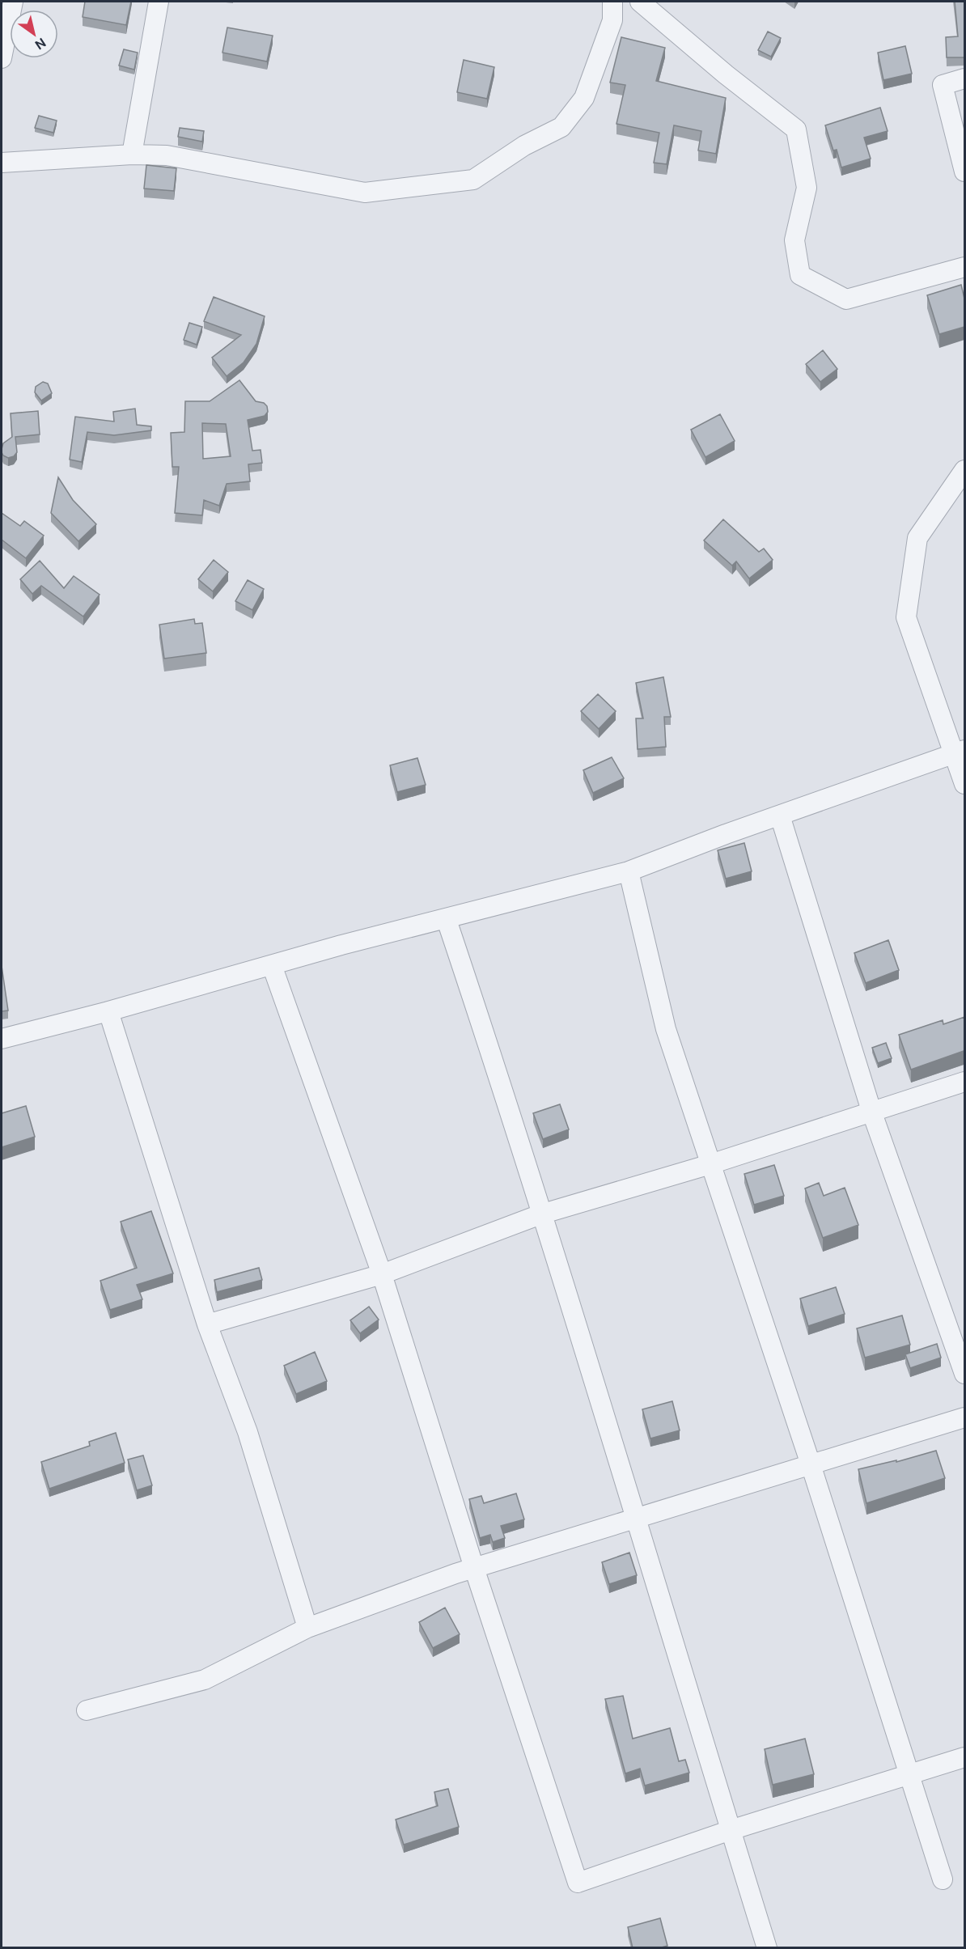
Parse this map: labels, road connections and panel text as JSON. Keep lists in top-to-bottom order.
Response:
{
  "north": "bottom right"
}
